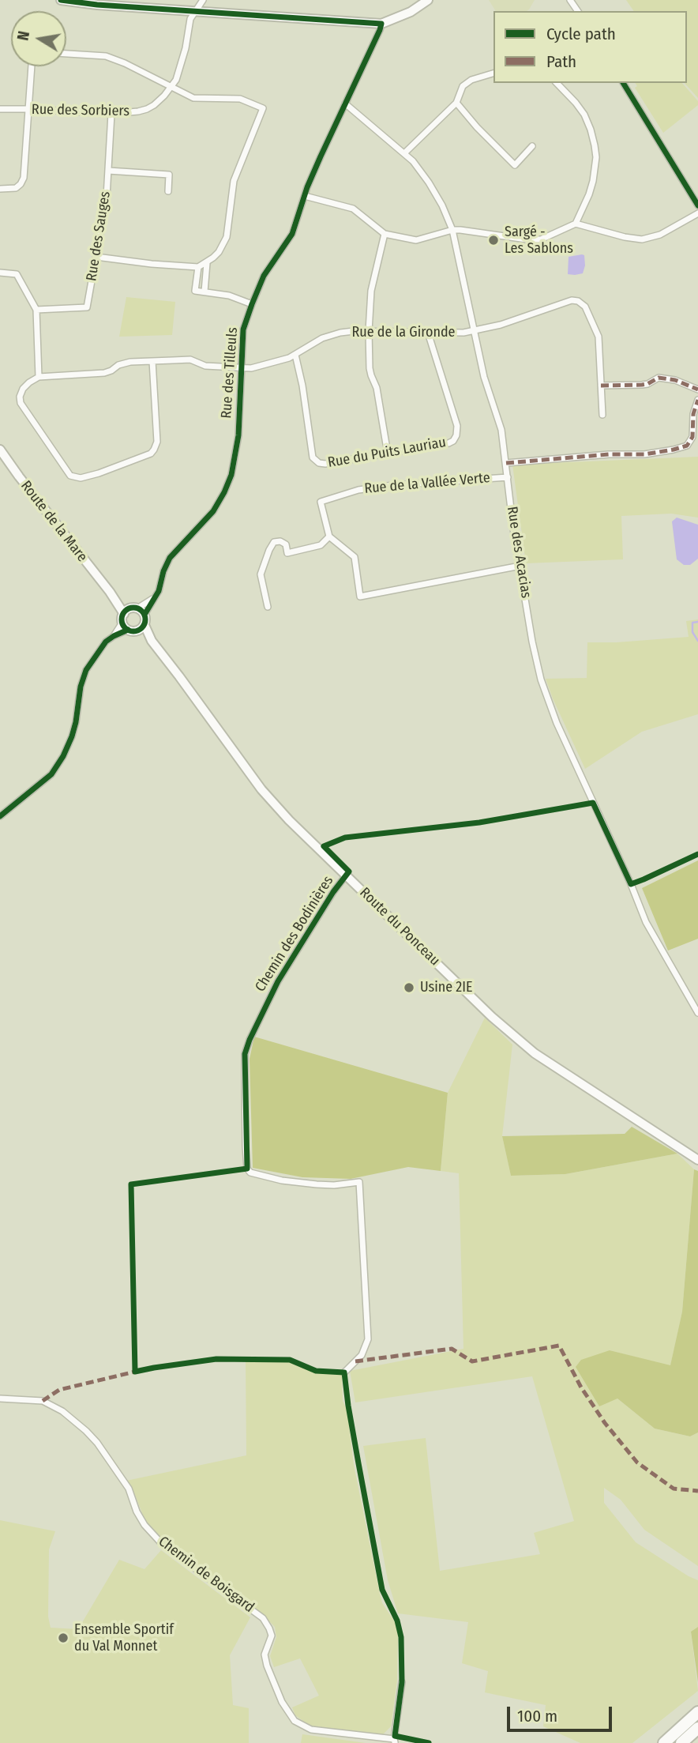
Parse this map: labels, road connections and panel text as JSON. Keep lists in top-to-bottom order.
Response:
{
  "streets": {
    "street": [
      "Rue des Sorbiers",
      "Rue des Sauges",
      "Rue de la Gironde",
      "Rue des Tilleuls",
      "Rue du Puits Lauriau",
      "Rue de la Vallée Verte",
      "Route de la Mare",
      "Rue des Acacias",
      "Route du Ponceau",
      "Chemin des Bodinières",
      "Chemin de Boisgard"
    ]
  },
  "crossings": [
    ["Rue des Sorbiers", "Rue des Sauges"],
    ["Rue de la Gironde", "Rue des Tilleuls"],
    ["Rue de la Gironde", "Rue du Puits Lauriau"],
    ["Rue de la Gironde", "Rue des Acacias"],
    ["Rue des Tilleuls", "Rue des Acacias"],
    ["Rue de la Vallée Verte", "Rue des Acacias"],
    ["Route de la Mare", "Route du Ponceau"],
    ["Route du Ponceau", "Chemin des Bodinières"]
  ],
  "places": ["Sargé - Les Sablons", "Usine 2IE", "Ensemble Sportif du Val Monnet"],
  "legend": ["Cycle path", "Path"],
  "scale_bar": "100 m",
  "north": "left"
}
